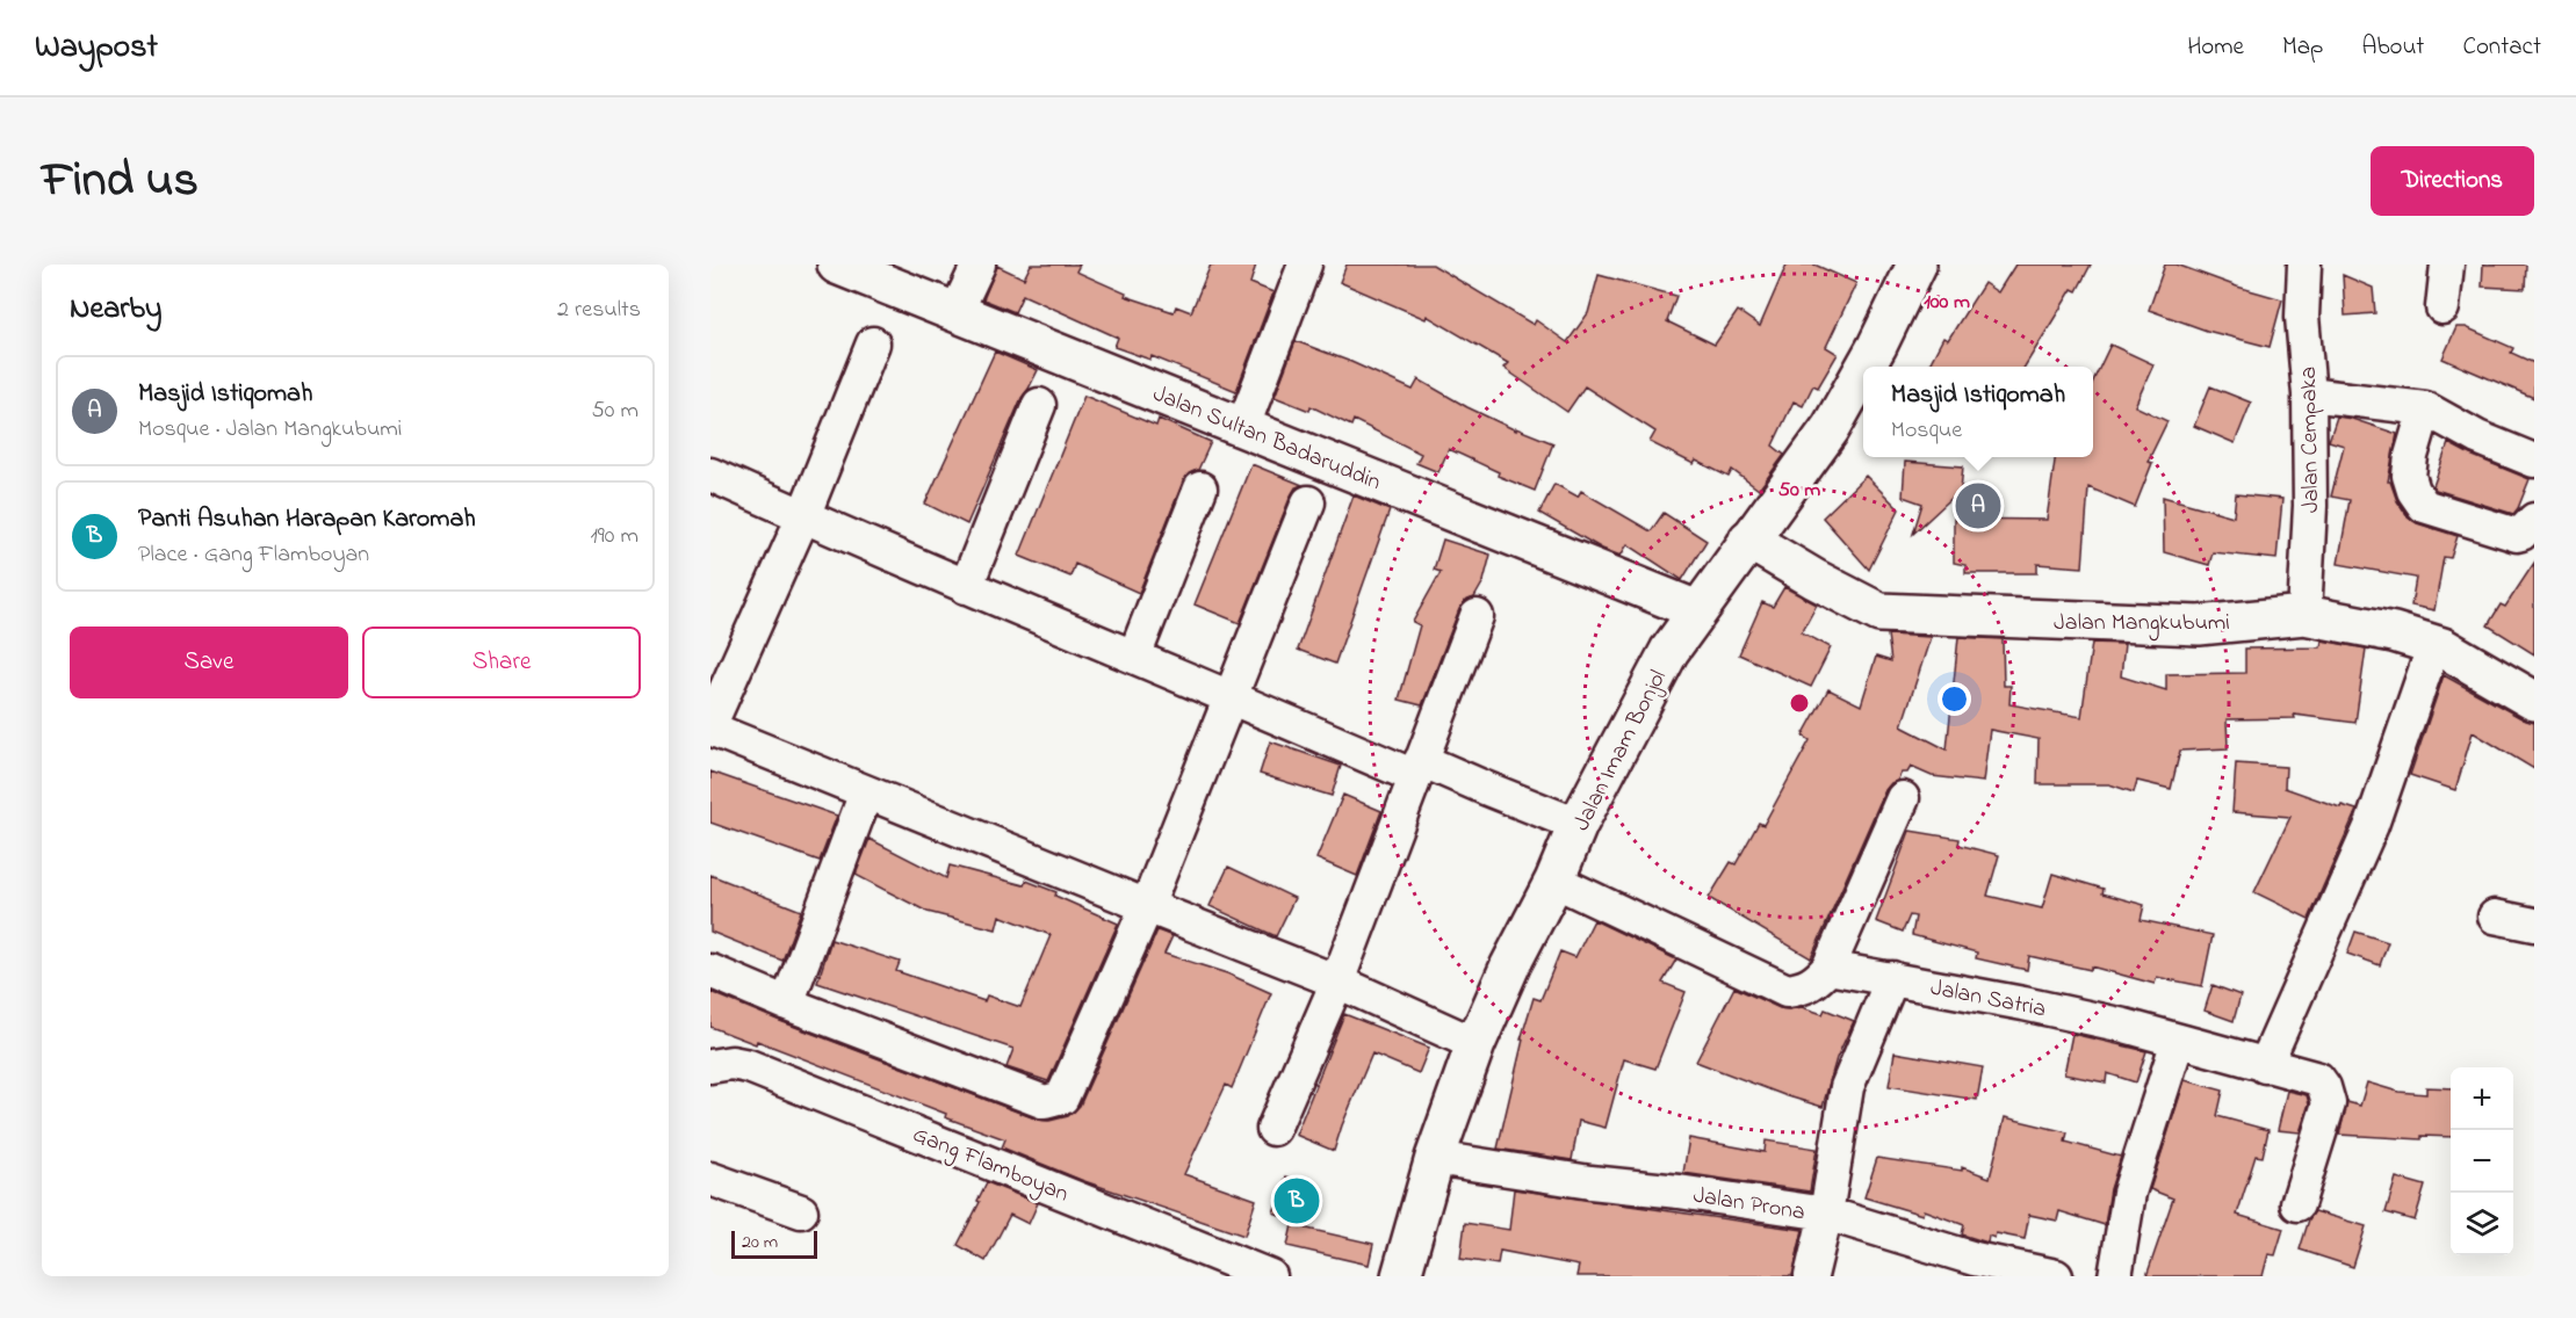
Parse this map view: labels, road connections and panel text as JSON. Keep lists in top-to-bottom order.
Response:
{
  "streets": {
    "main road": ["Jalan Sultan Badaruddin", "Jalan Mangkubumi", "Jalan Imam Bonjol"],
    "street": [
      "Jalan Cempaka",
      "Jalan Satria",
      "Gang Flamboyan",
      "Jalan Prona"
    ]
  },
  "crossings": [
    ["Jalan Sultan Badaruddin", "Jalan Imam Bonjol"],
    ["Jalan Cempaka", "Jalan Mangkubumi"],
    ["Jalan Mangkubumi", "Jalan Imam Bonjol"],
    ["Jalan Imam Bonjol", "Jalan Prona"]
  ],
  "scale_bar": "20 m",
  "page": {
    "header": "Waypost",
    "nav": [
      "Home",
      "Map",
      "About",
      "Contact"
    ],
    "title": "Find us",
    "buttons": [
      "Directions",
      ["Save", "Share"]
    ],
    "heading": ["Nearby", "2 results"],
    "list": [
      {
        "mark": "A",
        "name": "Masjid Istiqomah",
        "note": "Mosque · Jalan Mangkubumi",
        "value": "50 m"
      },
      {
        "mark": "B",
        "name": "Panti Asuhan Harapan Karomah",
        "note": "Place · Gang Flamboyan",
        "value": "190 m"
      }
    ],
    "popup": ["Masjid Istiqomah", "Mosque"],
    "pins": ["A", "B"],
    "map_buttons": ["+", "−"],
    "scale": "20 m"
  },
  "rings": ["100 m", "50 m"]
}
